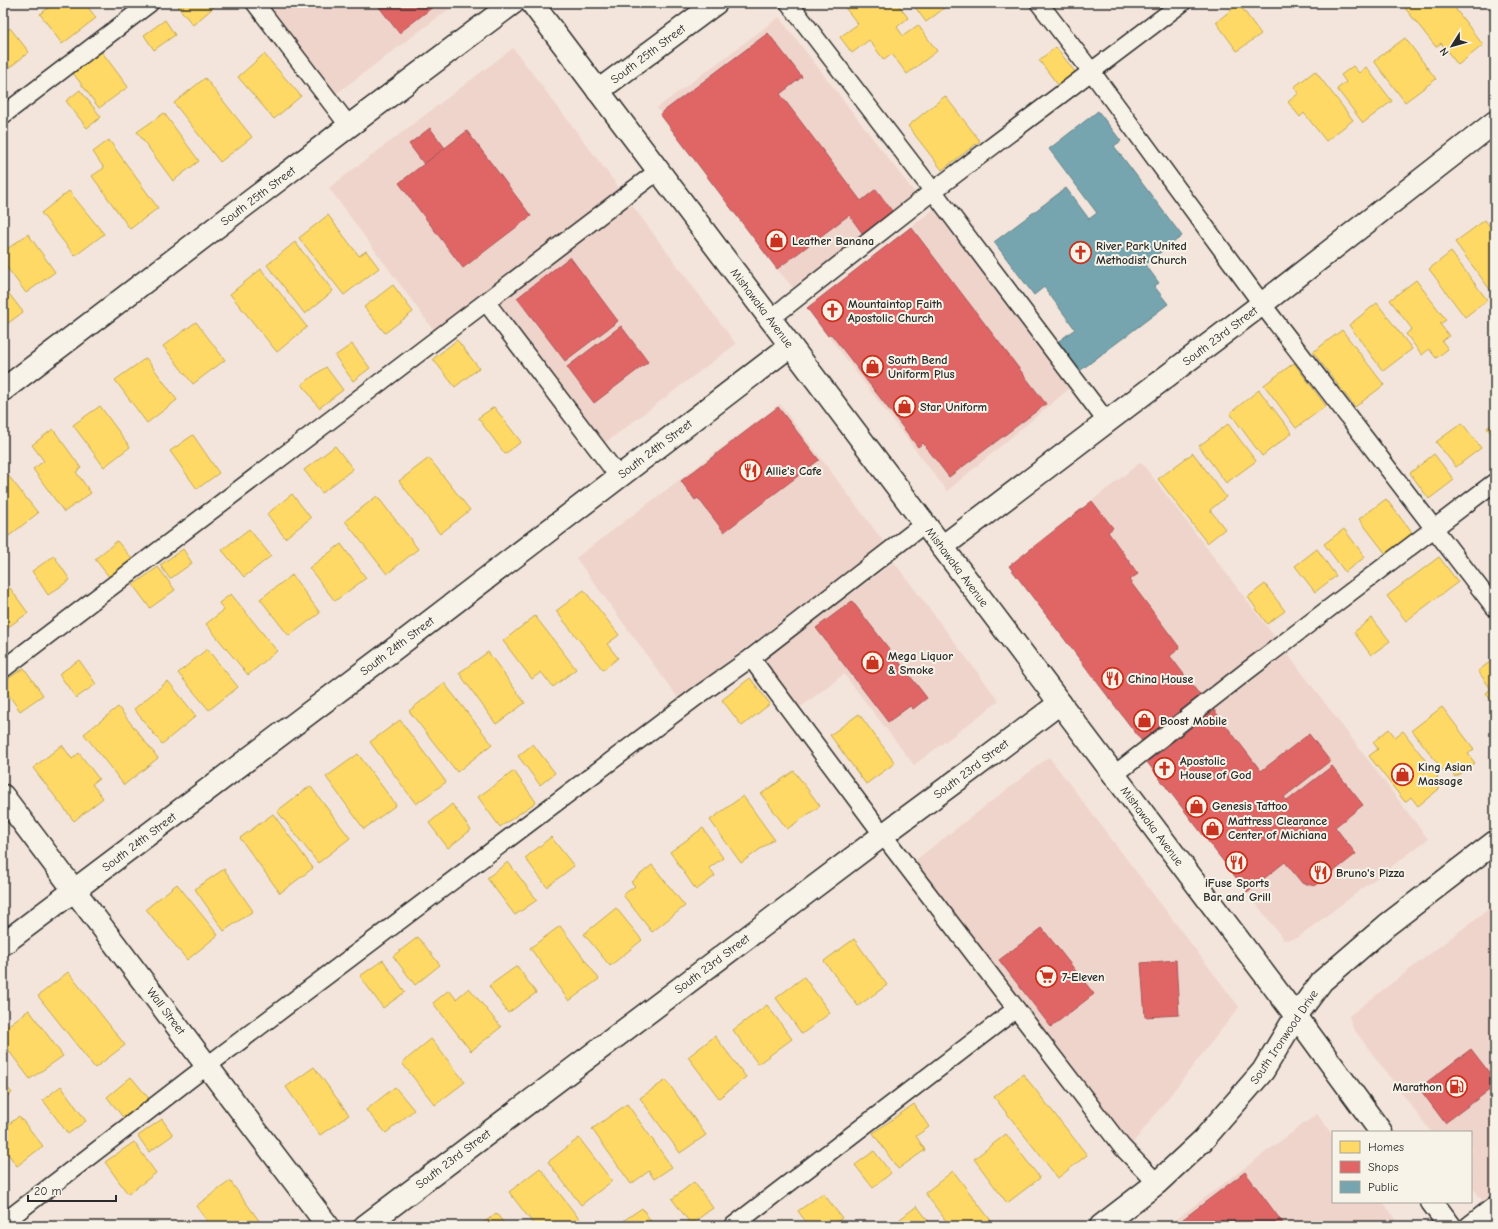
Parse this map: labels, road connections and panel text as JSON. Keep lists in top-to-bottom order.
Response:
{
  "streets": {
    "street": [
      "South 25th Street",
      "Mishawaka Avenue",
      "South 23rd Street",
      "South 24th Street",
      "Wall Street",
      "South Ironwood Drive"
    ]
  },
  "crossings": [
    ["South 25th Street", "Mishawaka Avenue"],
    ["Mishawaka Avenue", "South 23rd Street"],
    ["Mishawaka Avenue", "South 24th Street"],
    ["Mishawaka Avenue", "South Ironwood Drive"],
    ["South 24th Street", "Wall Street"]
  ],
  "places": {
    "shop": [
      "Leather Banana",
      "South Bend Uniform Plus",
      "Star Uniform",
      "Mega Liquor & Smoke",
      "Boost Mobile",
      "King Asian Massage",
      "Genesis Tattoo",
      "Mattress Clearance Center of Michiana"
    ],
    "church": ["River Park United Methodist Church", "Mountaintop Faith Apostolic Church", "Apostolic House of God"],
    "restaurant": [
      "Allie's Cafe",
      "China House",
      "iFuse Sports Bar and Grill",
      "Bruno's Pizza"
    ],
    "supermarket": ["7-Eleven"],
    "fuel station": ["Marathon"]
  },
  "legend": ["Homes", "Shops", "Public"],
  "scale_bar": "20 m",
  "north": "bottom left"
}
